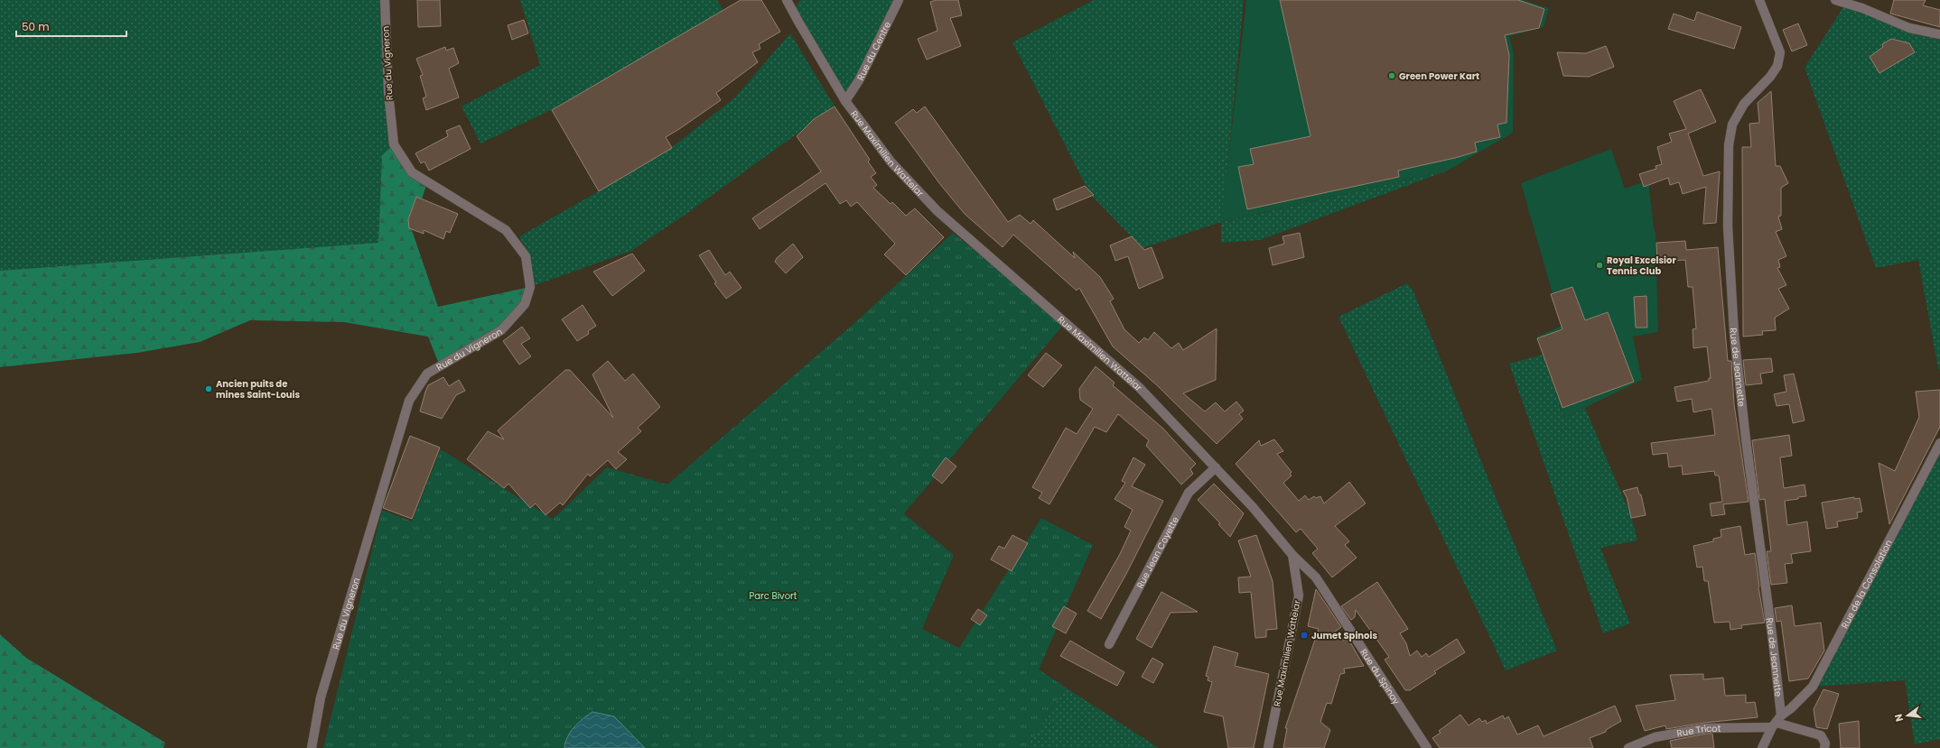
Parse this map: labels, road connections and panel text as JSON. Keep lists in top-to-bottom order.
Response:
{
  "streets": {
    "street": [
      "Rue du Centre",
      "Rue du Vigneron",
      "Rue Maximilien Wattelar",
      "Rue de Jeannette",
      "Rue Jean Coyette",
      "Rue de la Consolation",
      "Rue du Spinoy",
      "Rue Tricot"
    ]
  },
  "crossings": [
    ["Rue du Centre", "Rue Maximilien Wattelar"],
    ["Rue Maximilien Wattelar", "Rue Jean Coyette"],
    ["Rue Maximilien Wattelar", "Rue du Spinoy"],
    ["Rue de Jeannette", "Rue de la Consolation"],
    ["Rue de Jeannette", "Rue Tricot"],
    ["Rue de la Consolation", "Rue Tricot"]
  ],
  "parks": ["Parc Bivort"],
  "places": {
    "other": ["Green Power Kart", "Royal Excelsior Tennis Club", "Ancien puits de mines Saint-Louis"],
    "transit": ["Jumet Spinois"]
  },
  "scale_bar": "50 m",
  "north": "left"
}
